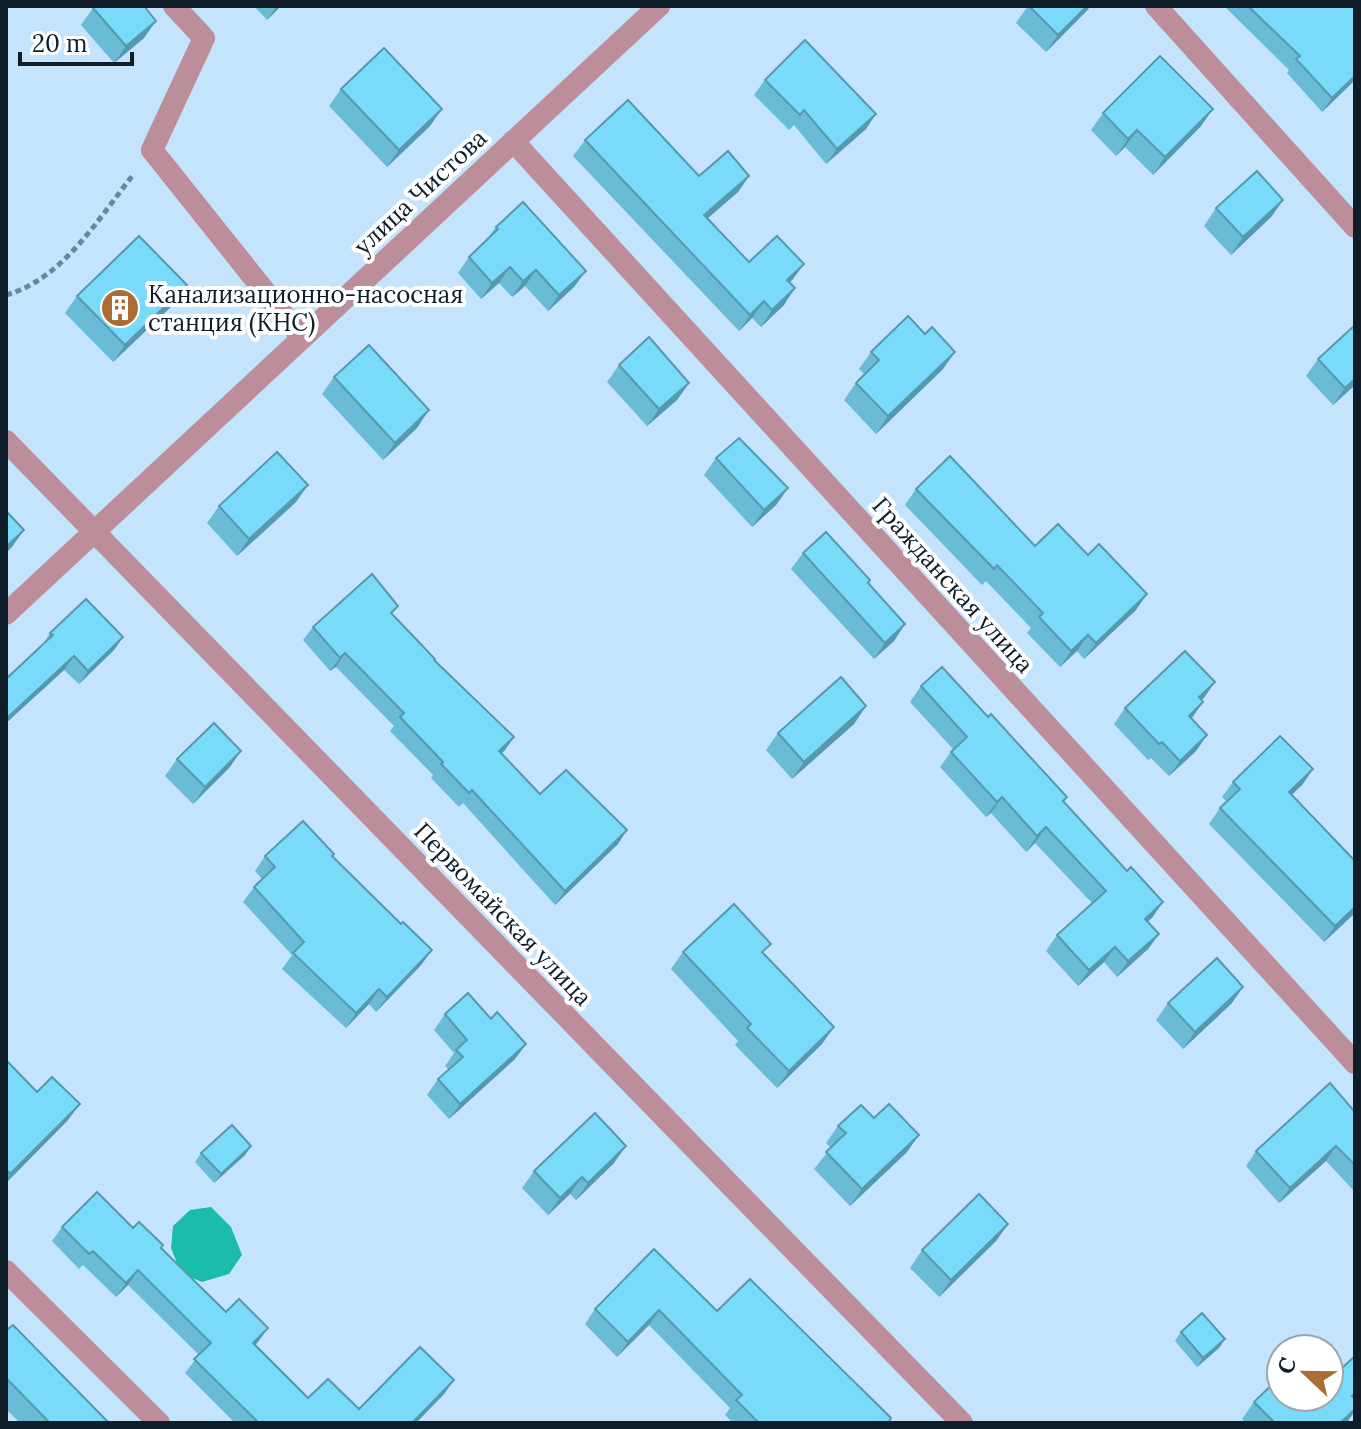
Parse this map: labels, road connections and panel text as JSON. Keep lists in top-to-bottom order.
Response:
{
  "streets": {
    "street": ["улица Чистова", "Гражданская улица", "Первомайская улица"]
  },
  "crossings": [
    ["улица Чистова", "Гражданская улица"],
    ["улица Чистова", "Первомайская улица"]
  ],
  "places": {
    "building": ["Канализационно-насосная станция (КНС)"]
  },
  "scale_bar": "20 m",
  "north": "left"
}
